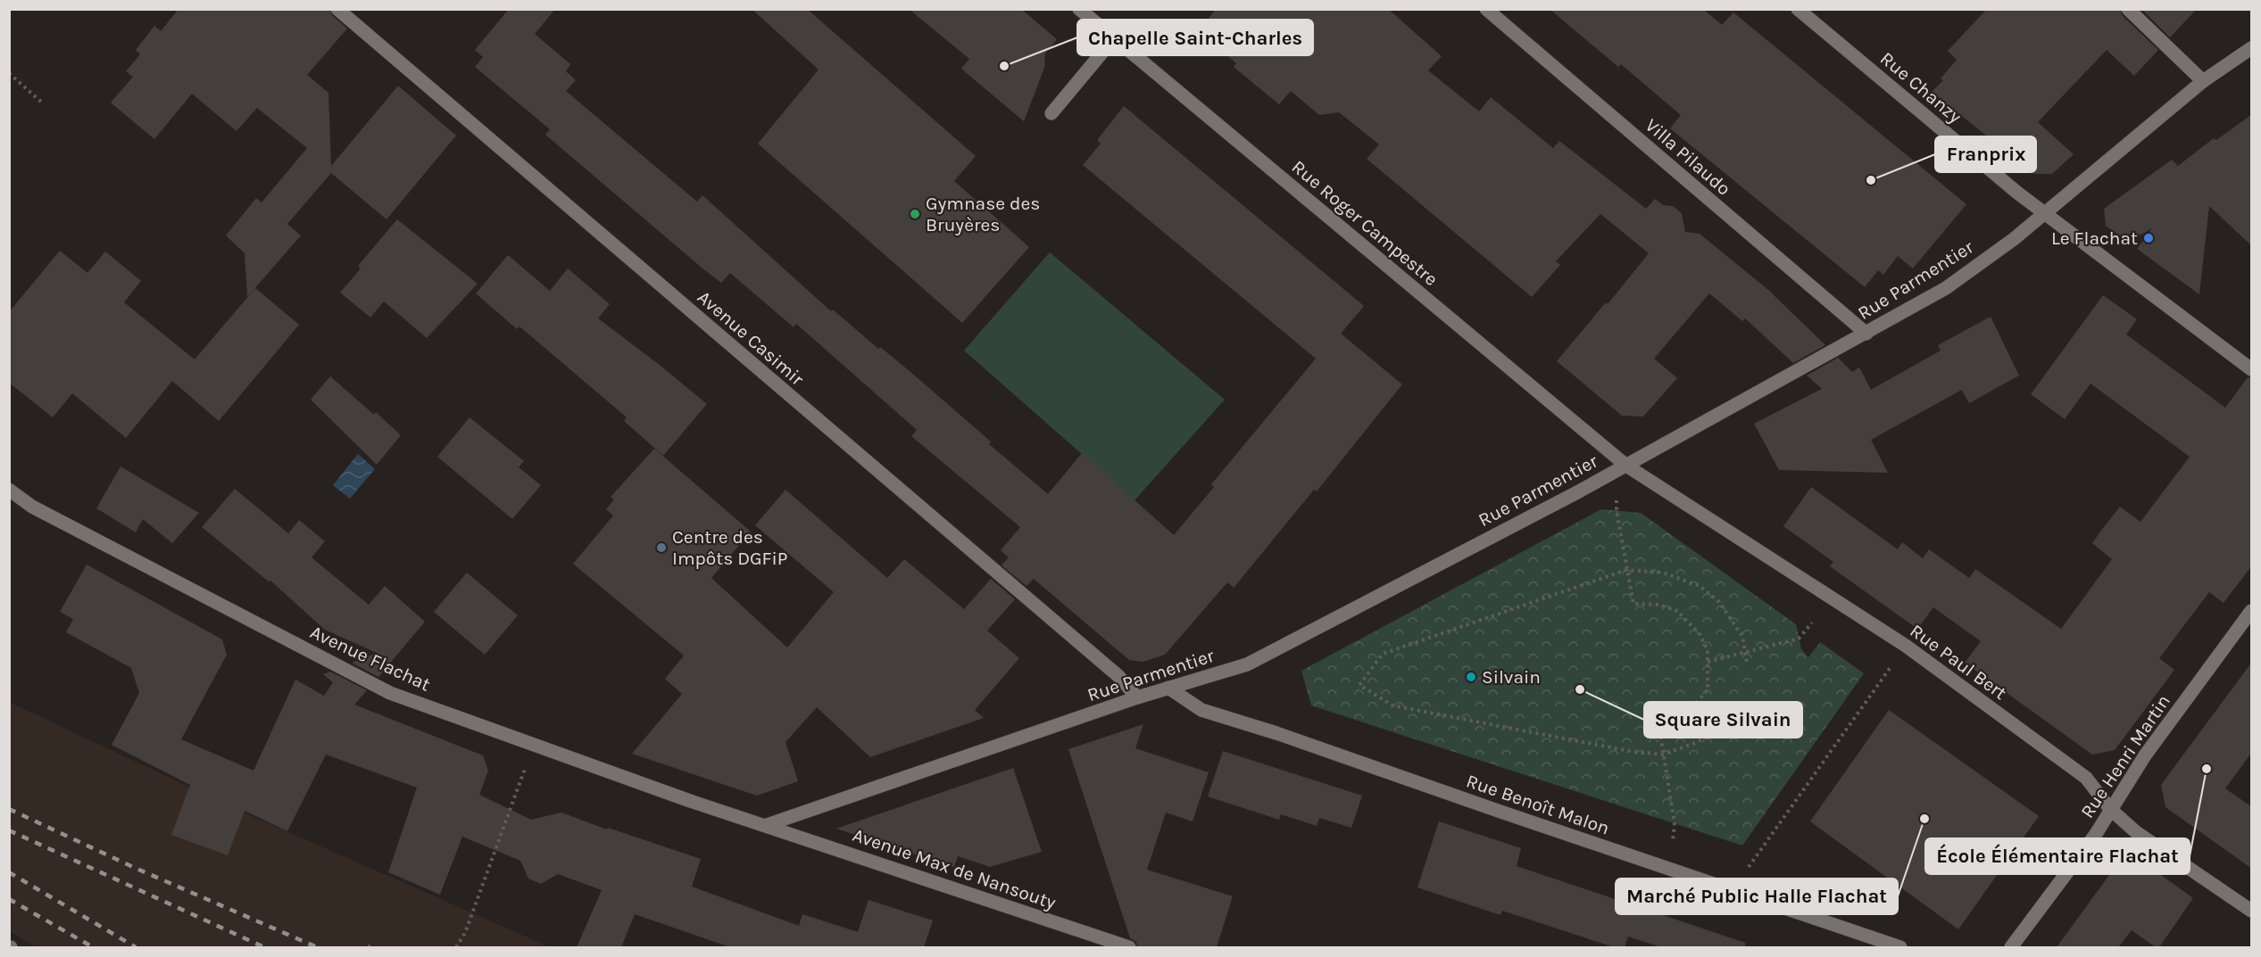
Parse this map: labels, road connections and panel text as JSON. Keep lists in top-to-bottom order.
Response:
{
  "streets": {
    "street": [
      "Rue Chanzy",
      "Villa Pilaudo",
      "Rue Roger Campestre",
      "Rue Parmentier",
      "Avenue Casimir",
      "Avenue Flachat",
      "Rue Paul Bert",
      "Rue Henri Martin",
      "Rue Benoît Malon",
      "Avenue Max de Nansouty"
    ]
  },
  "crossings": [
    ["Rue Chanzy", "Rue Parmentier"],
    ["Villa Pilaudo", "Rue Parmentier"],
    ["Rue Roger Campestre", "Rue Parmentier"],
    ["Rue Roger Campestre", "Rue Paul Bert"],
    ["Rue Parmentier", "Avenue Casimir"],
    ["Rue Parmentier", "Avenue Flachat"],
    ["Rue Parmentier", "Rue Paul Bert"],
    ["Rue Parmentier", "Rue Benoît Malon"],
    ["Rue Parmentier", "Avenue Max de Nansouty"],
    ["Avenue Flachat", "Avenue Max de Nansouty"],
    ["Rue Paul Bert", "Rue Henri Martin"]
  ],
  "places": [
    "Chapelle Saint-Charles",
    "Franprix",
    "Gymnase des Bruyères",
    "Le Flachat",
    "Centre des Impôts DGFiP",
    "Silvain",
    "Square Silvain",
    "École Élémentaire Flachat",
    "Marché Public Halle Flachat"
  ]
}
